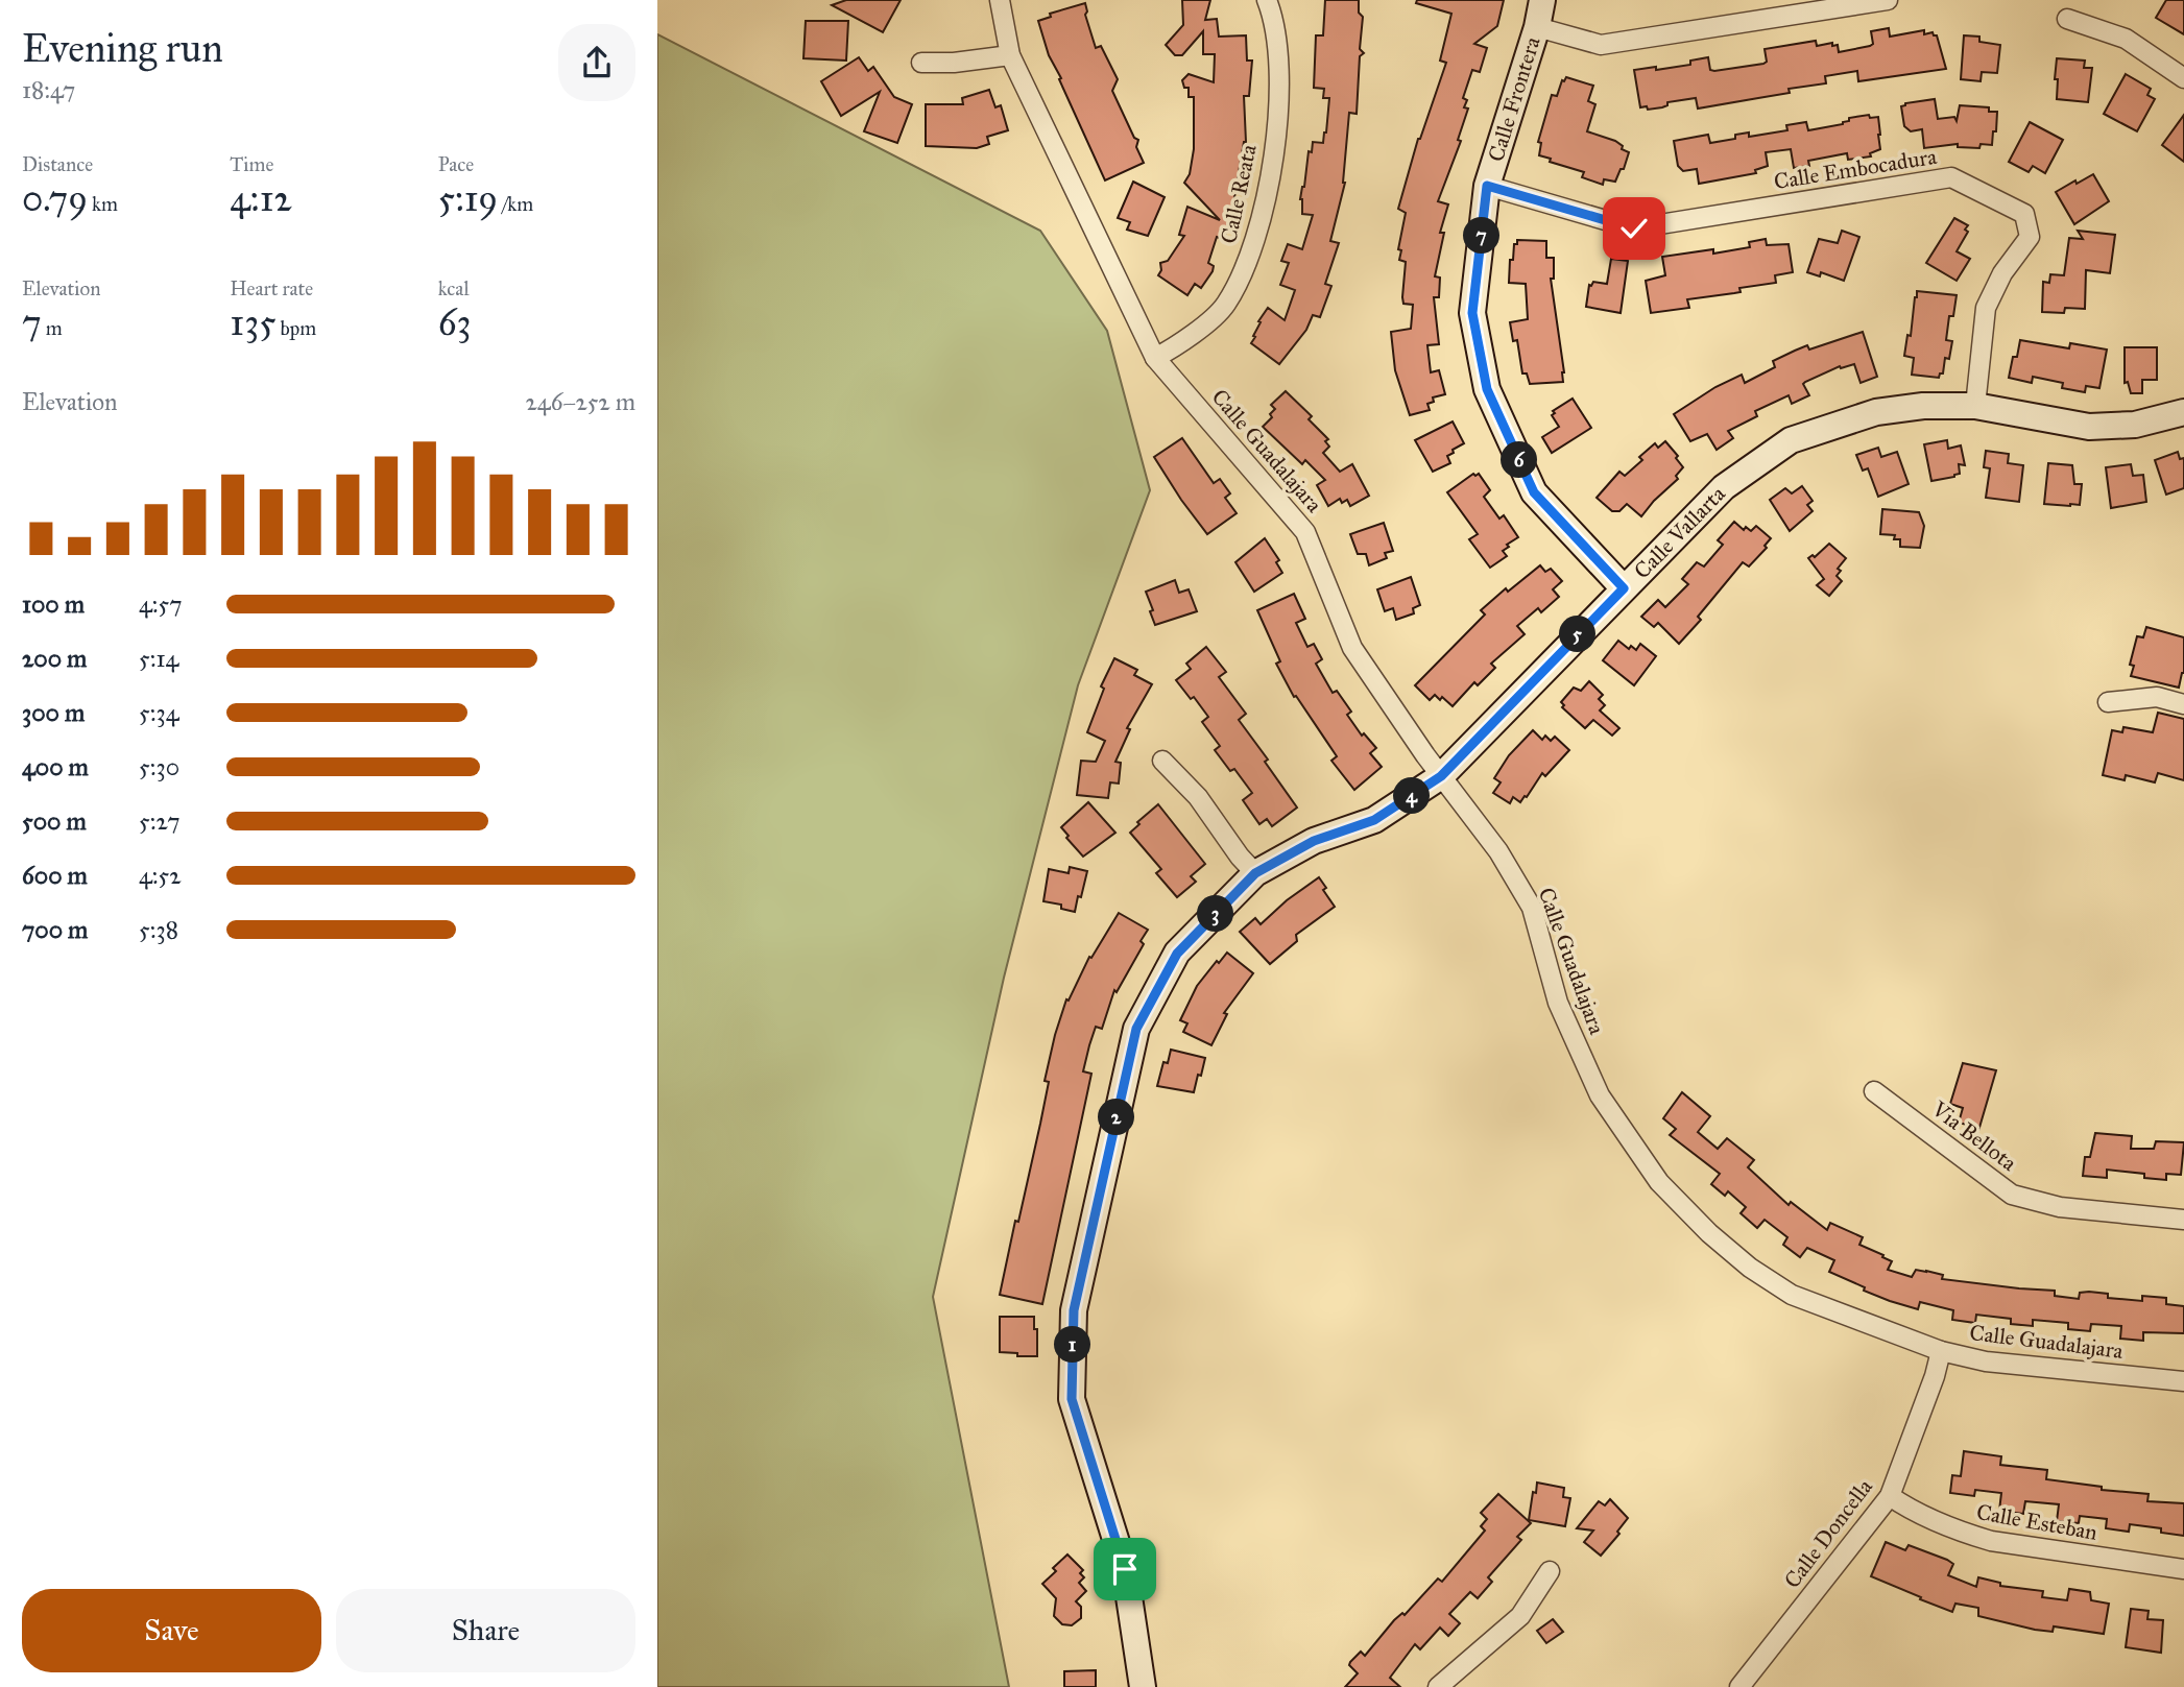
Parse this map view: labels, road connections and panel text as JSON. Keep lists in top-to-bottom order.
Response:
{
  "streets": {
    "street": [
      "Calle Frontera",
      "Calle Embocadura",
      "Calle Reata",
      "Calle Guadalajara",
      "Calle Vallarta",
      "Via Bellota",
      "Calle Esteban",
      "Calle Doncella"
    ]
  },
  "crossings": [
    ["Calle Frontera", "Calle Embocadura"],
    ["Calle Frontera", "Calle Vallarta"],
    ["Calle Embocadura", "Calle Vallarta"],
    ["Calle Reata", "Calle Guadalajara"],
    ["Calle Guadalajara", "Calle Vallarta"],
    ["Calle Guadalajara", "Calle Doncella"],
    ["Calle Esteban", "Calle Doncella"]
  ],
  "page": {
    "heading": ["Evening run", "18:47"],
    "stats": [
      ["Distance", "0.79 km"],
      ["Time", "4:12"],
      ["Pace", "5:19 /km"],
      ["Elevation", "7 m"],
      ["Heart rate", "135 bpm"],
      ["kcal", "63"]
    ],
    "pins": [
      "7",
      "6",
      "5",
      "4",
      "3",
      "2",
      "1"
    ],
    "chart": ["Elevation", "246–252 m"],
    "list": [
      {
        "name": "100 m",
        "note": "4:57"
      },
      {
        "name": "200 m",
        "note": "5:14"
      },
      {
        "name": "300 m",
        "note": "5:34"
      },
      {
        "name": "400 m",
        "note": "5:30"
      },
      {
        "name": "500 m",
        "note": "5:27"
      },
      {
        "name": "600 m",
        "note": "4:52"
      },
      {
        "name": "700 m",
        "note": "5:38"
      }
    ],
    "buttons": ["Save", "Share"]
  }
}
